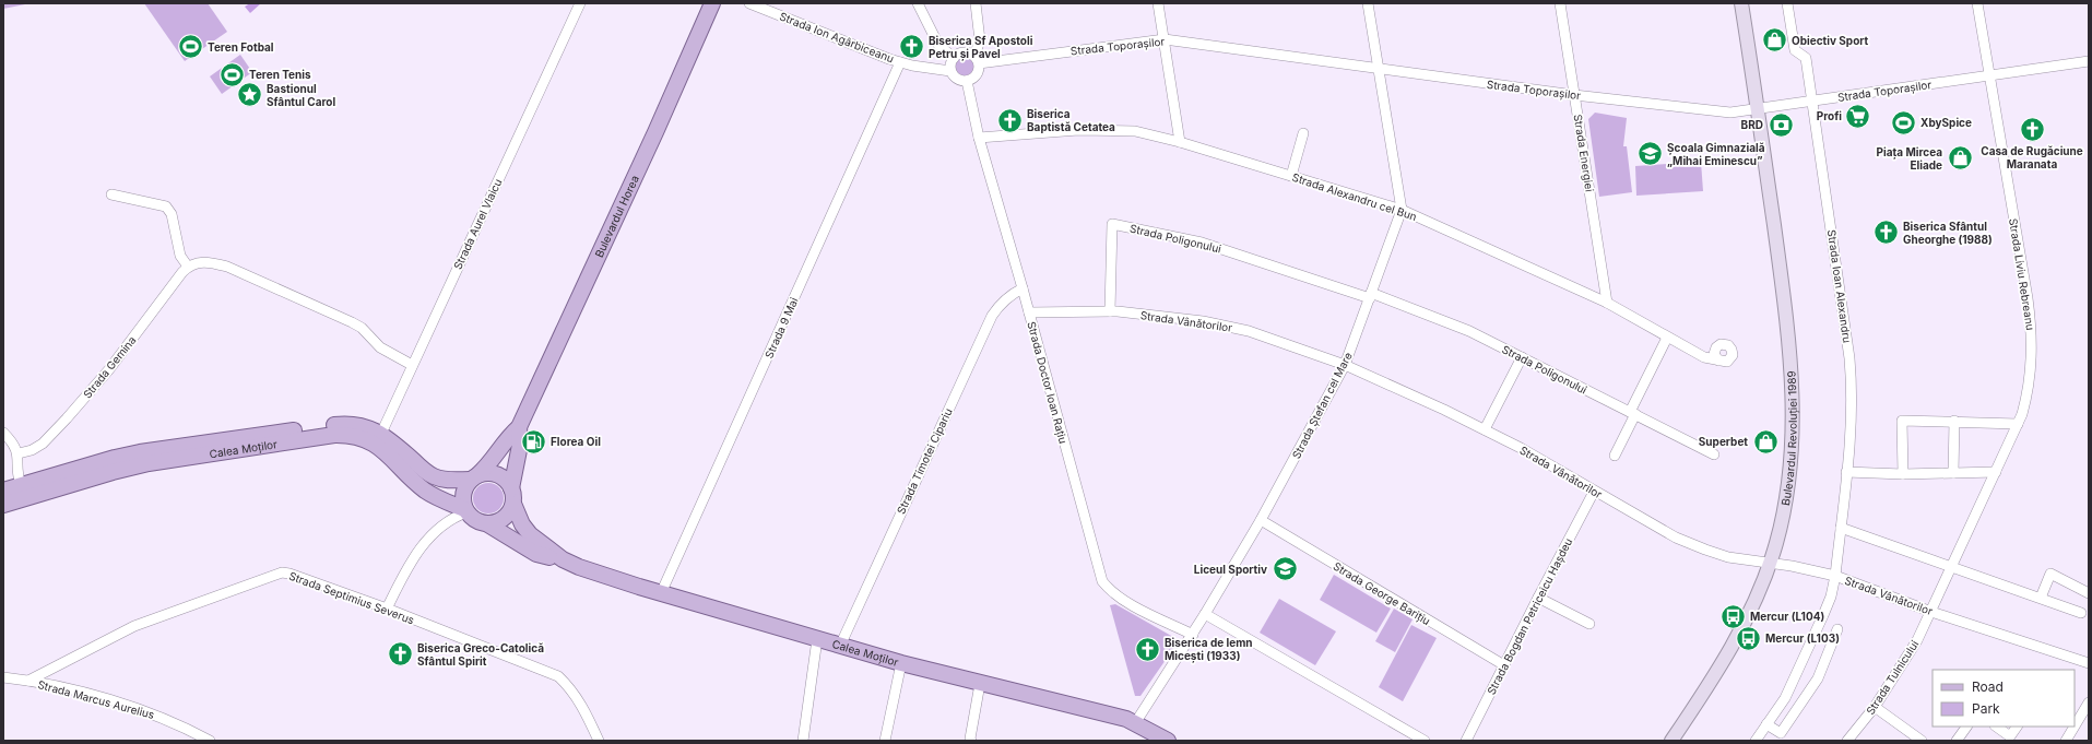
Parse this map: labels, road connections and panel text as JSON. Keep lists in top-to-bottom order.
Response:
{
  "streets": {
    "main road": ["Bulevardul Horea", "Bulevardul Revoluției 1989", "Calea Moților"],
    "street": [
      "Strada Ion Agârbiceanu",
      "Strada Toporașilor",
      "Strada Energiei",
      "Strada Alexandru cel Bun",
      "Strada Aurel Vlaicu",
      "Strada Poligonului",
      "Strada Liviu Rebreanu",
      "Strada Ioan Alexandru",
      "Strada Vânătorilor",
      "Strada 9 Mai",
      "Strada Gemina",
      "Strada Doctor Ioan Rațiu",
      "Strada Ștefan cel Mare",
      "Strada Timotei Cipariu",
      "Strada George Barițiu",
      "Strada Septimius Severus",
      "Strada Bogdan Petriceicu Hașdeu",
      "Strada Tulnicului",
      "Strada Marcus Aurelius"
    ]
  },
  "crossings": [
    ["Strada Ion Agârbiceanu", "Strada Toporașilor"],
    ["Strada Ion Agârbiceanu", "Strada 9 Mai"],
    ["Strada Ion Agârbiceanu", "Strada Doctor Ioan Rațiu"],
    ["Strada Toporașilor", "Strada Energiei"],
    ["Strada Toporașilor", "Strada Liviu Rebreanu"],
    ["Strada Toporașilor", "Strada Ioan Alexandru"],
    ["Strada Toporașilor", "Strada Doctor Ioan Rațiu"],
    ["Strada Toporașilor", "Strada Ștefan cel Mare"],
    ["Strada Toporașilor", "Bulevardul Revoluției 1989"],
    ["Strada Energiei", "Strada Alexandru cel Bun"],
    ["Strada Alexandru cel Bun", "Strada Doctor Ioan Rațiu"],
    ["Strada Alexandru cel Bun", "Strada Ștefan cel Mare"],
    ["Strada Aurel Vlaicu", "Calea Moților"],
    ["Strada Poligonului", "Strada Vânătorilor"],
    ["Strada Poligonului", "Strada Ștefan cel Mare"],
    ["Strada Liviu Rebreanu", "Strada Vânătorilor"],
    ["Strada Liviu Rebreanu", "Strada Tulnicului"],
    ["Strada Ioan Alexandru", "Strada Vânătorilor"],
    ["Strada Vânătorilor", "Strada Doctor Ioan Rațiu"],
    ["Strada Vânătorilor", "Strada Ștefan cel Mare"],
    ["Strada Vânătorilor", "Bulevardul Revoluției 1989"],
    ["Strada Vânătorilor", "Strada Bogdan Petriceicu Hașdeu"],
    ["Strada Vânătorilor", "Strada Tulnicului"],
    ["Strada 9 Mai", "Calea Moților"],
    ["Strada Doctor Ioan Rațiu", "Strada Ștefan cel Mare"],
    ["Strada Doctor Ioan Rațiu", "Strada Timotei Cipariu"],
    ["Strada Ștefan cel Mare", "Calea Moților"],
    ["Strada Ștefan cel Mare", "Strada George Barițiu"],
    ["Calea Moților", "Strada Timotei Cipariu"],
    ["Strada George Barițiu", "Strada Bogdan Petriceicu Hașdeu"],
    ["Strada Septimius Severus", "Strada Marcus Aurelius"]
  ],
  "places": {
    "shop": ["Obiectiv Sport", "Piața Mircea Eliade", "Superbet"],
    "sports": ["Teren Fotbal", "Teren Tenis", "XbySpice"],
    "church": [
      "Biserica Sf Apostoli Petru și Pavel",
      "Biserica Baptistă Cetatea",
      "Casa de Rugăciune Maranata",
      "Biserica Sfântul Gheorghe (1988)",
      "Biserica de lemn Micești (1933)",
      "Biserica Greco-Catolică Sfântul Spirit"
    ],
    "place": ["Bastionul Sfântul Carol"],
    "supermarket": ["Profi"],
    "bank": ["BRD"],
    "school or university": ["Școala Gimnazială „Mihai Eminescu”", "Liceul Sportiv"],
    "fuel station": ["Florea Oil"],
    "bus stop": ["Mercur (L104)", "Mercur (L103)"]
  },
  "legend": ["Road", "Park"]
}
